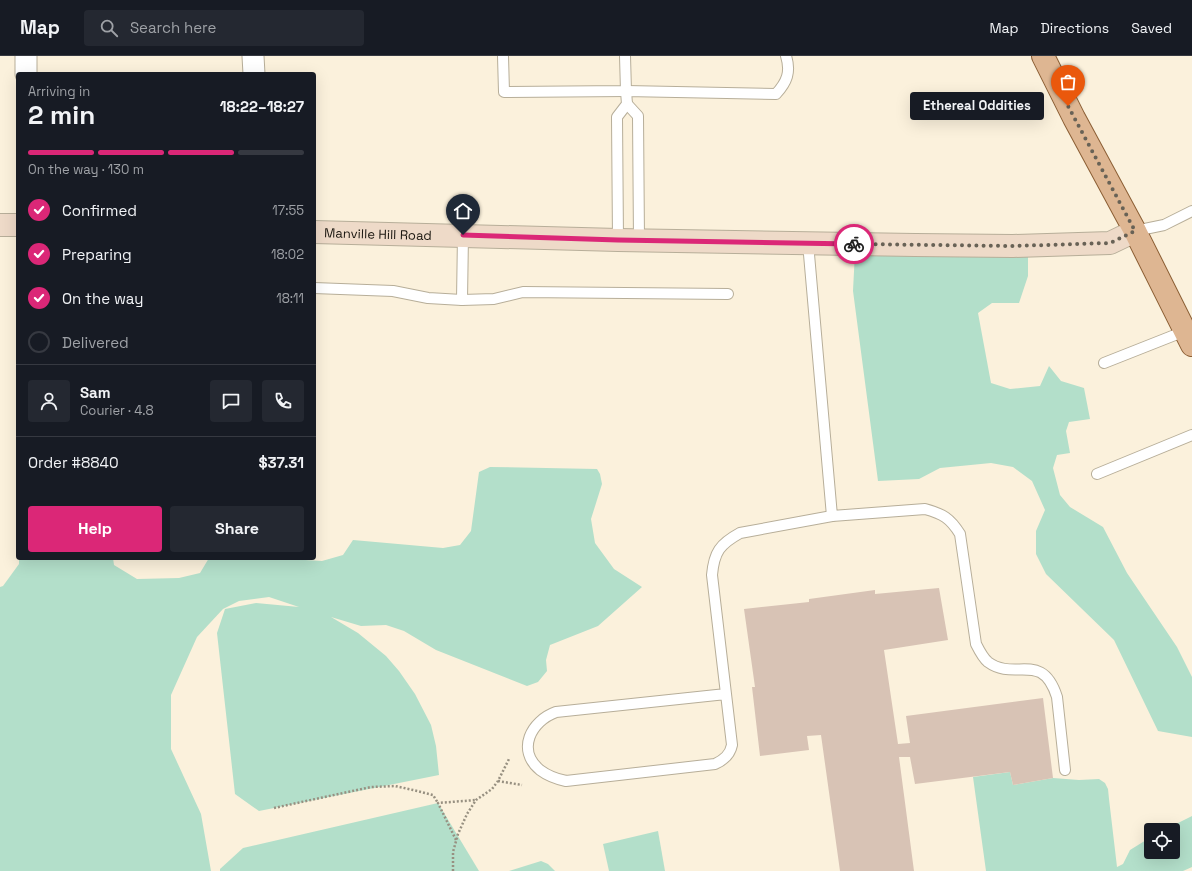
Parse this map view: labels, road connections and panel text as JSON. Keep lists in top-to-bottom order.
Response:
{
  "streets": {
    "main road": ["Manville Hill Road"]
  },
  "places": ["Ethereal Oddities"],
  "page": {
    "header": "Map",
    "search": "Search here",
    "nav": ["Map", "Directions", "Saved"],
    "heading": ["2 min", "Arriving in", "18:22–18:27"],
    "panel": [
      "Sam",
      "Courier · 4.8",
      "Order #8840",
      "$37.31"
    ],
    "bubble": "Ethereal Oddities",
    "bar": "On the way · 130 m",
    "list": [
      ["Confirmed", "17:55"],
      ["Preparing", "18:02"],
      ["On the way", "18:11"],
      "Delivered"
    ],
    "buttons": ["Help", "Share"]
  }
}
